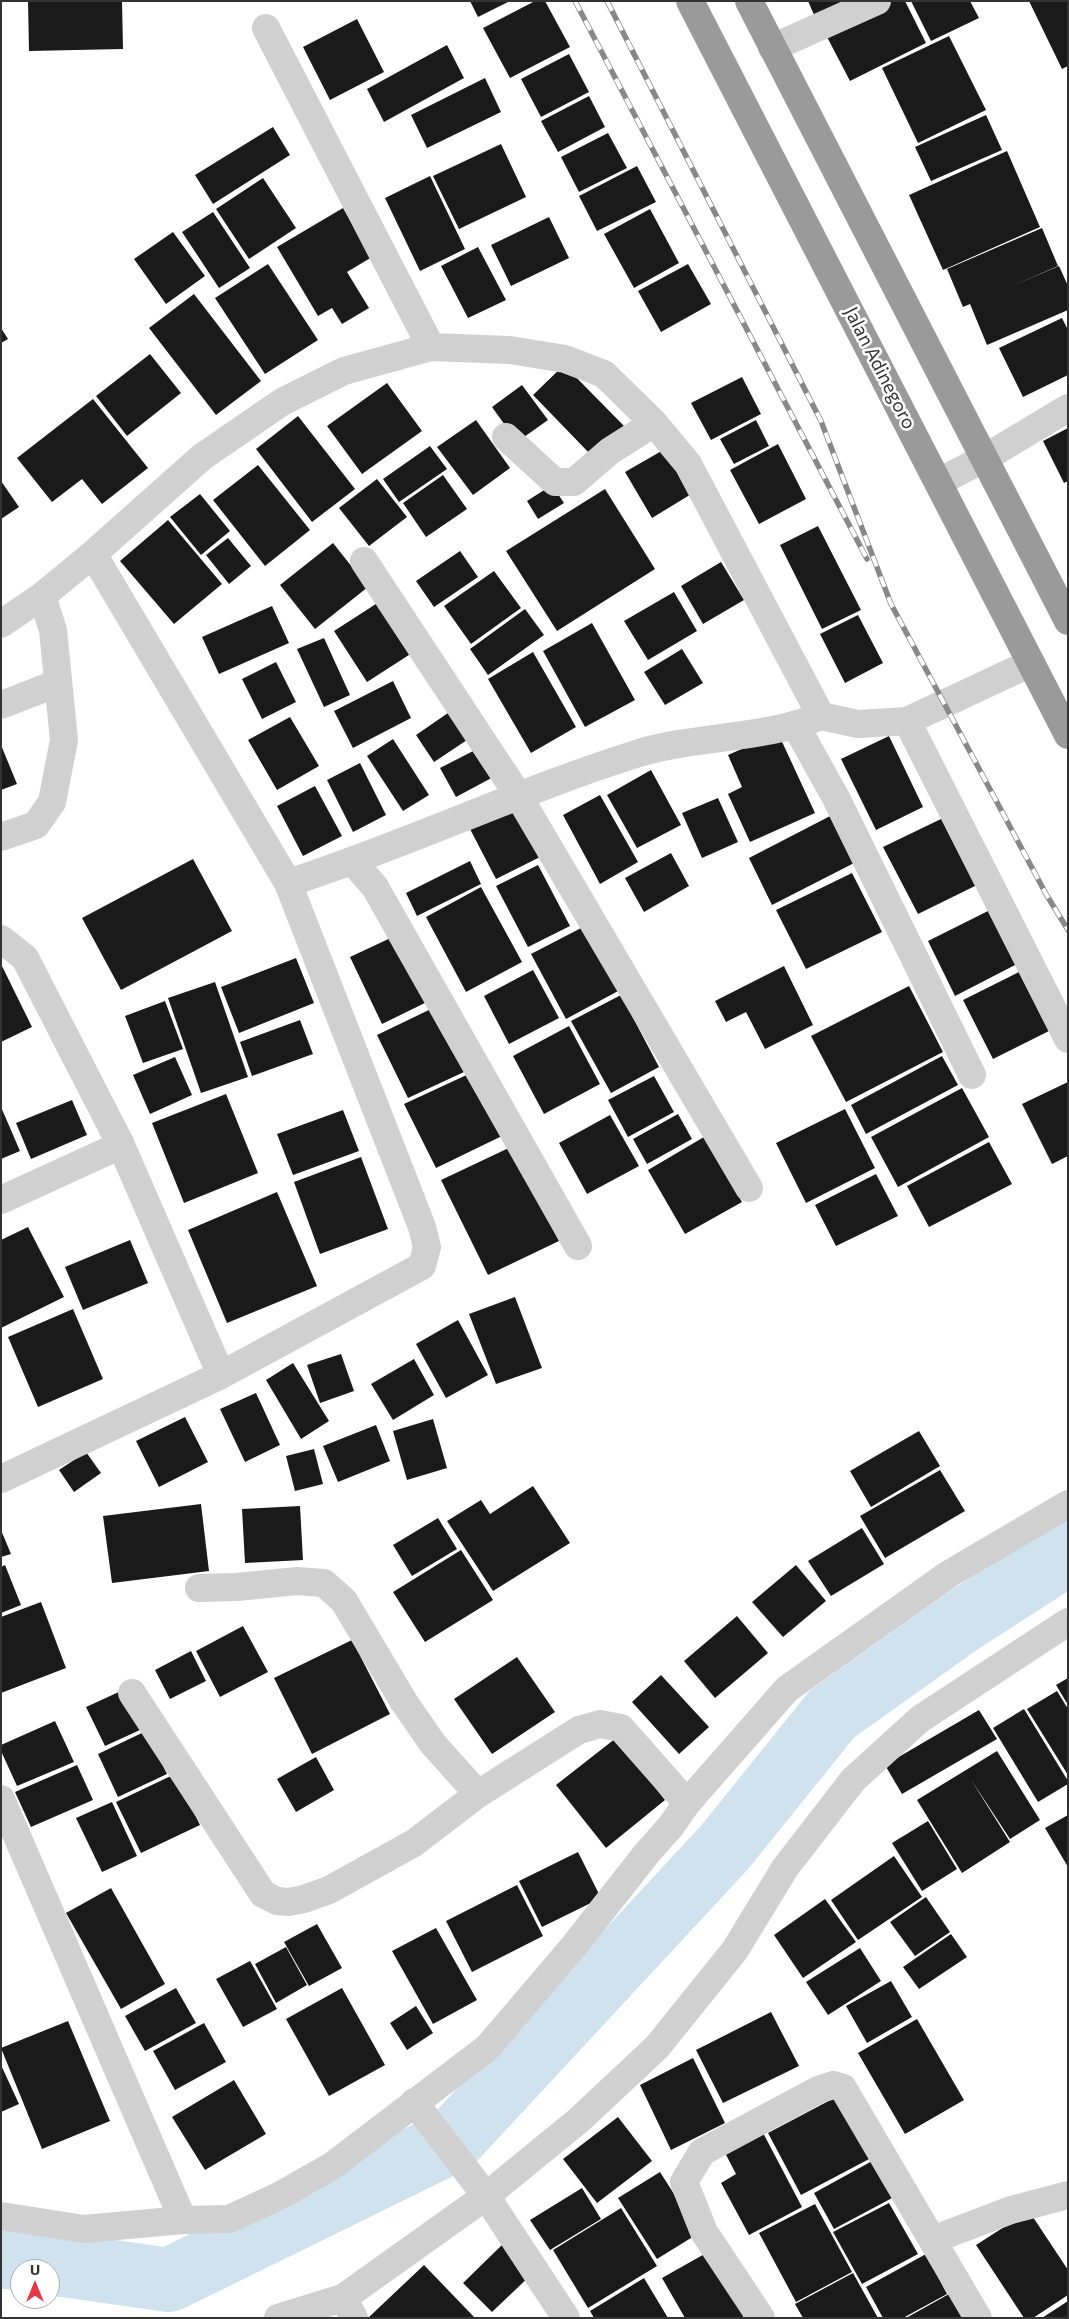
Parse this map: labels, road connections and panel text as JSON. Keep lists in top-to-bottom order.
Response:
{
  "streets": {
    "highway": ["Jalan Adinegoro"]
  },
  "north": "top"
}
